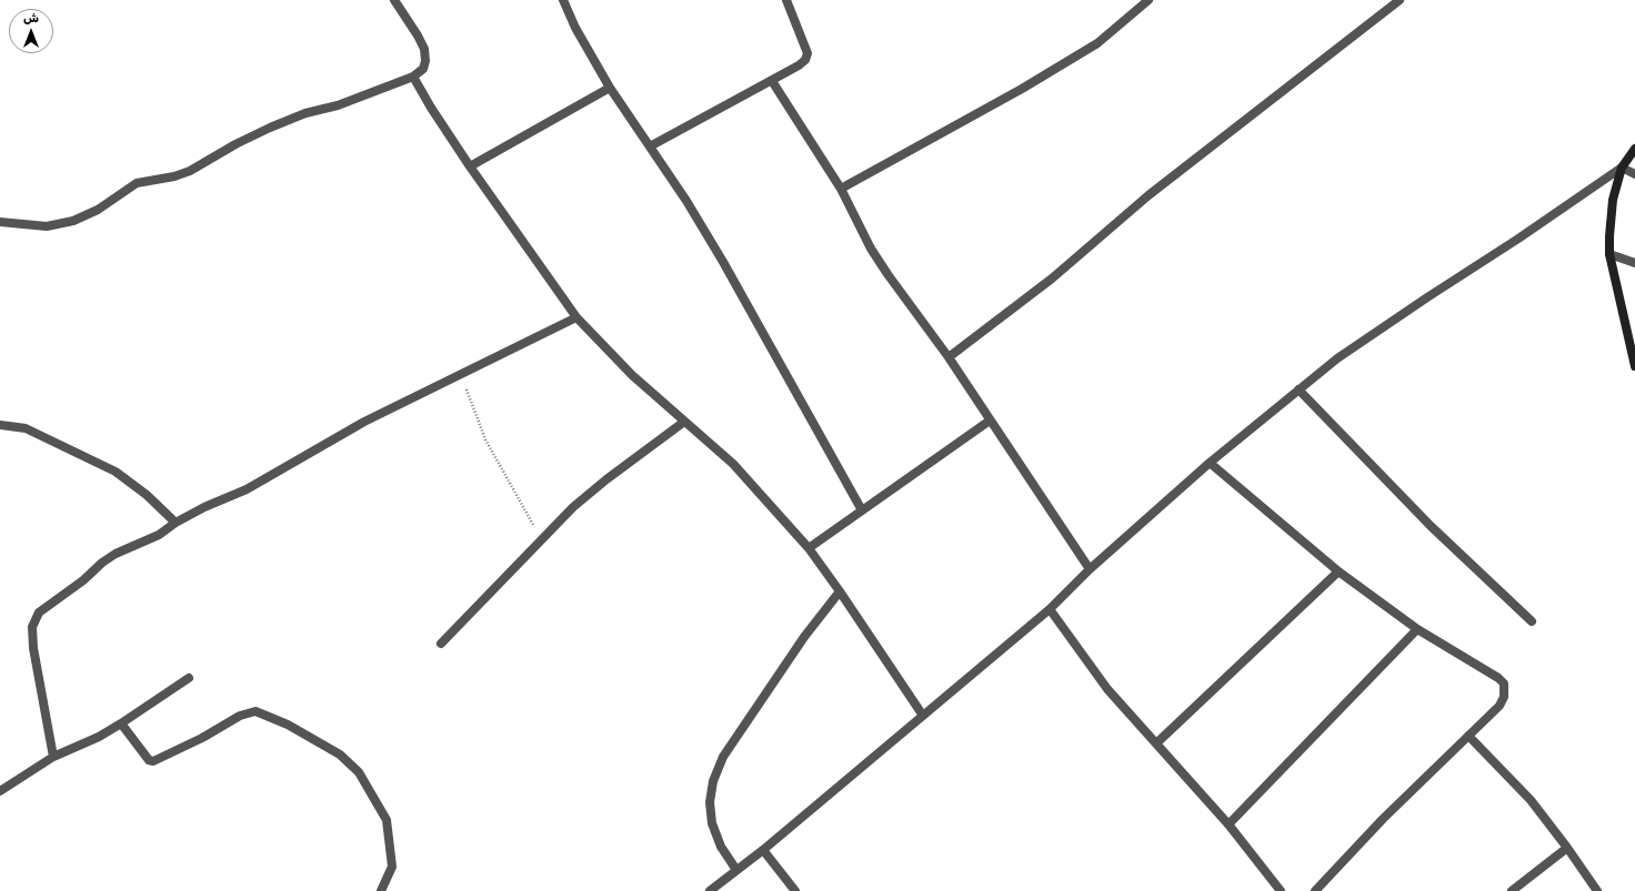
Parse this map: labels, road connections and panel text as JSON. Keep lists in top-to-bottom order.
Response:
{
  "north": "top"
}
